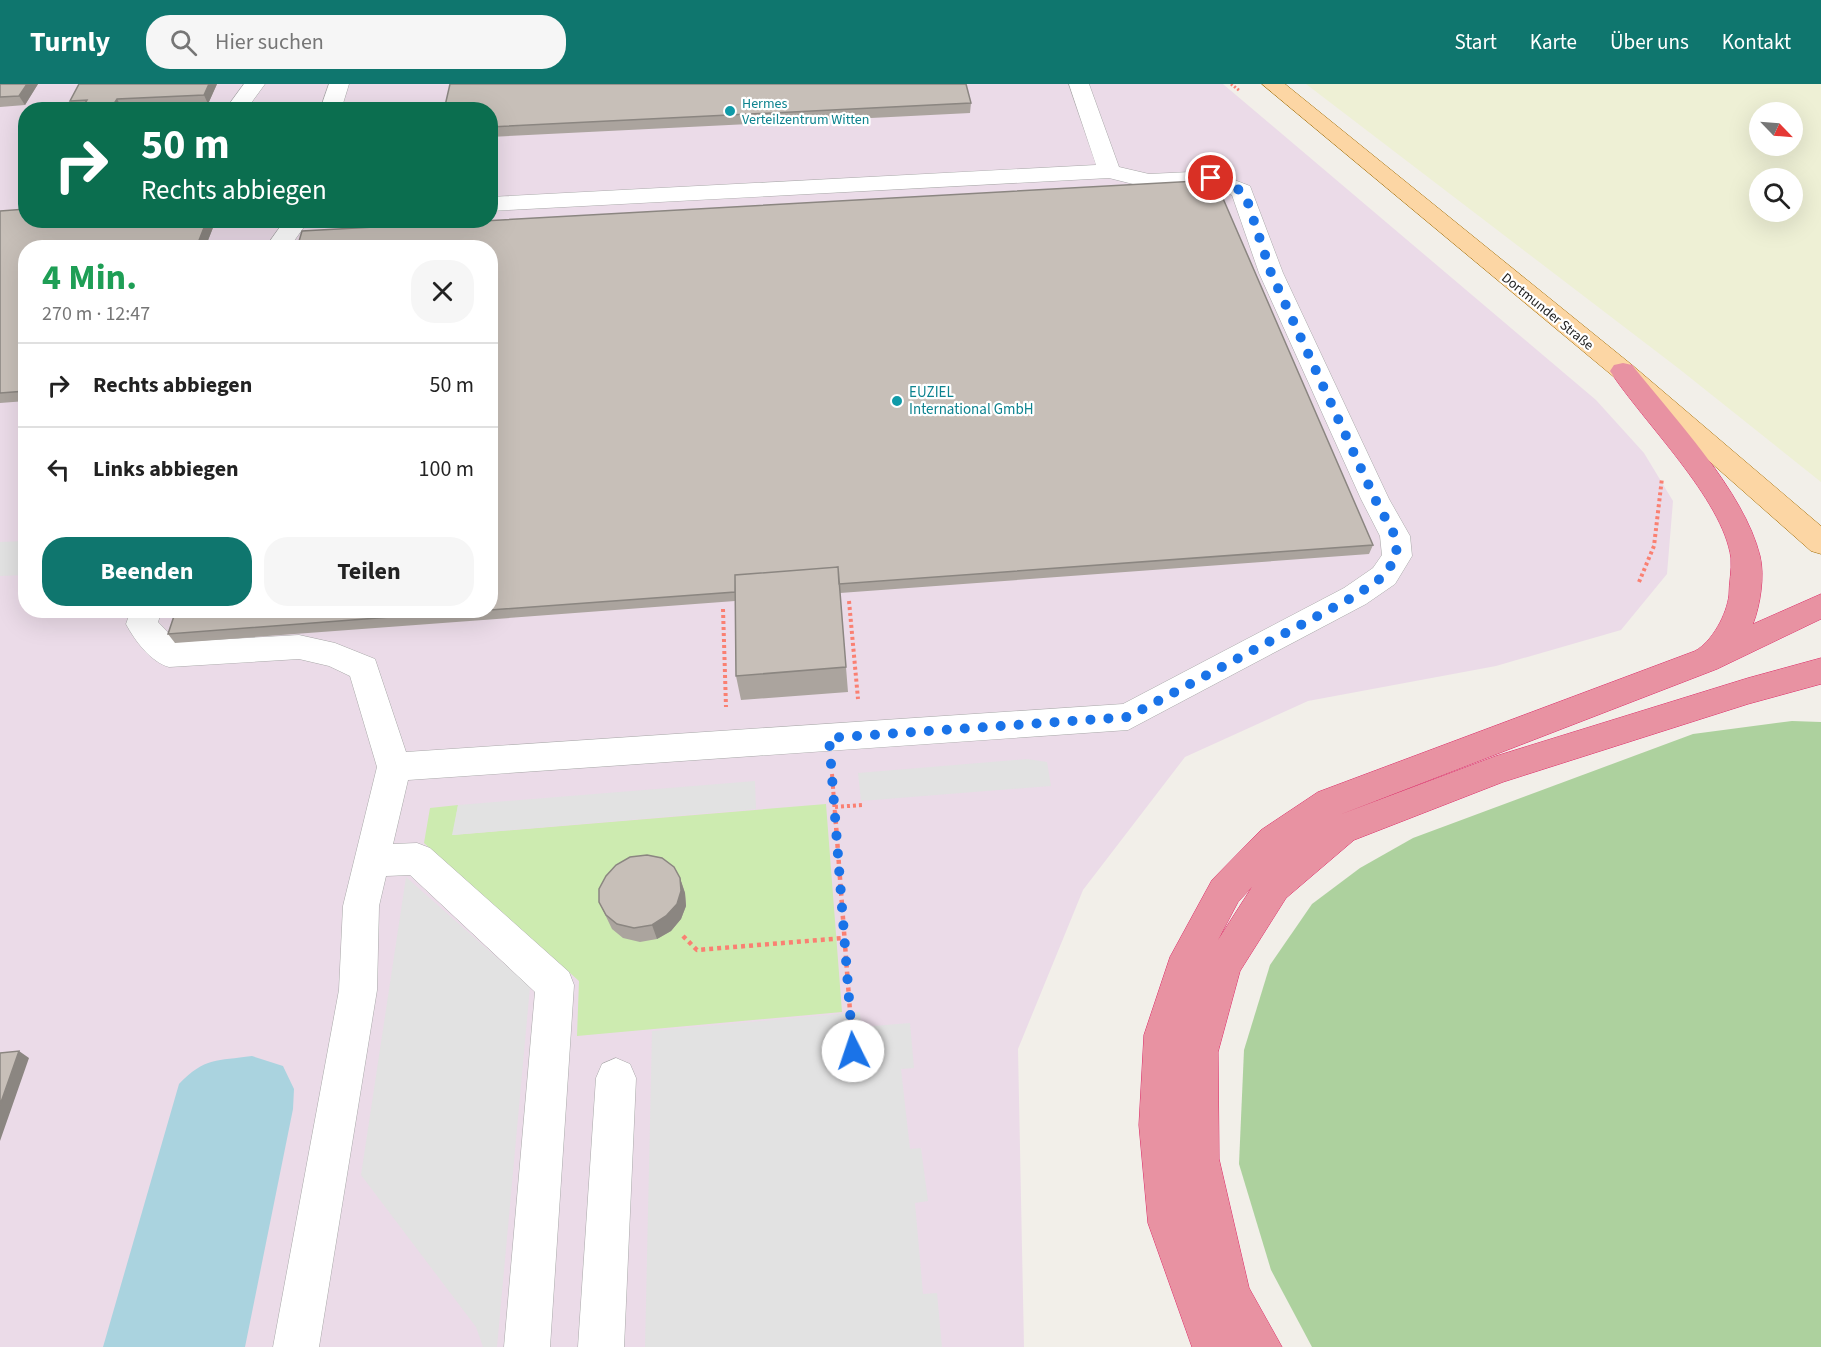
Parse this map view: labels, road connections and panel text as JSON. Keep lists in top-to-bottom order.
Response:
{
  "streets": {
    "main road": ["Dortmunder Straße"]
  },
  "places": ["Hermes Verteilzentrum Witten", "EUZIEL International GmbH"],
  "north": "bottom right",
  "page": {
    "header": "Turnly",
    "search": "Hier suchen",
    "nav": [
      "Start",
      "Karte",
      "Über uns",
      "Kontakt"
    ],
    "turn": ["50 m", "Rechts abbiegen"],
    "heading": ["4 Min.", "270 m · 12:47"],
    "list": [
      {
        "name": "Rechts abbiegen",
        "value": "50 m"
      },
      {
        "name": "Links abbiegen",
        "value": "100 m"
      }
    ],
    "buttons": ["Beenden", "Teilen"]
  }
}
